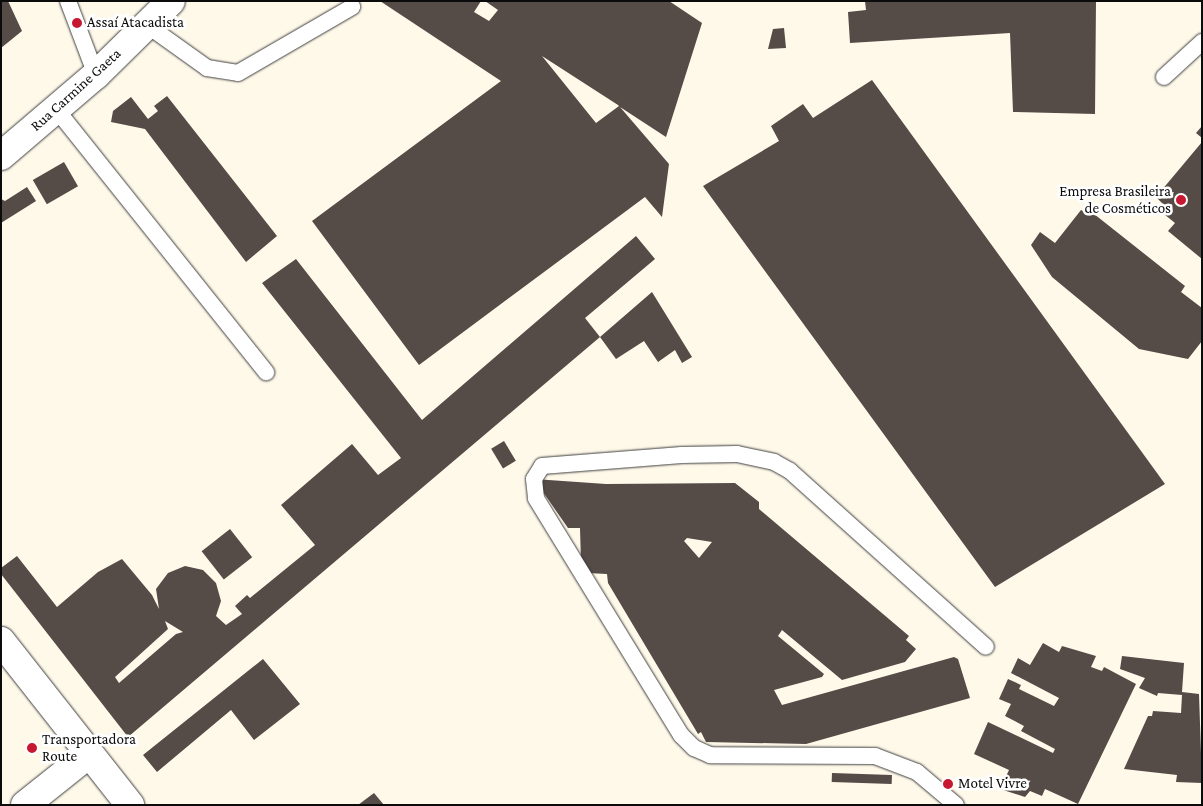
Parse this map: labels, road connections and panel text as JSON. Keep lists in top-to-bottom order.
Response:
{
  "streets": {
    "street": ["Rua Carmine Gaeta"]
  },
  "places": [
    "Assaí Atacadista",
    "Empresa Brasileira de Cosméticos",
    "Transportadora Route",
    "Motel Vivre"
  ]
}
